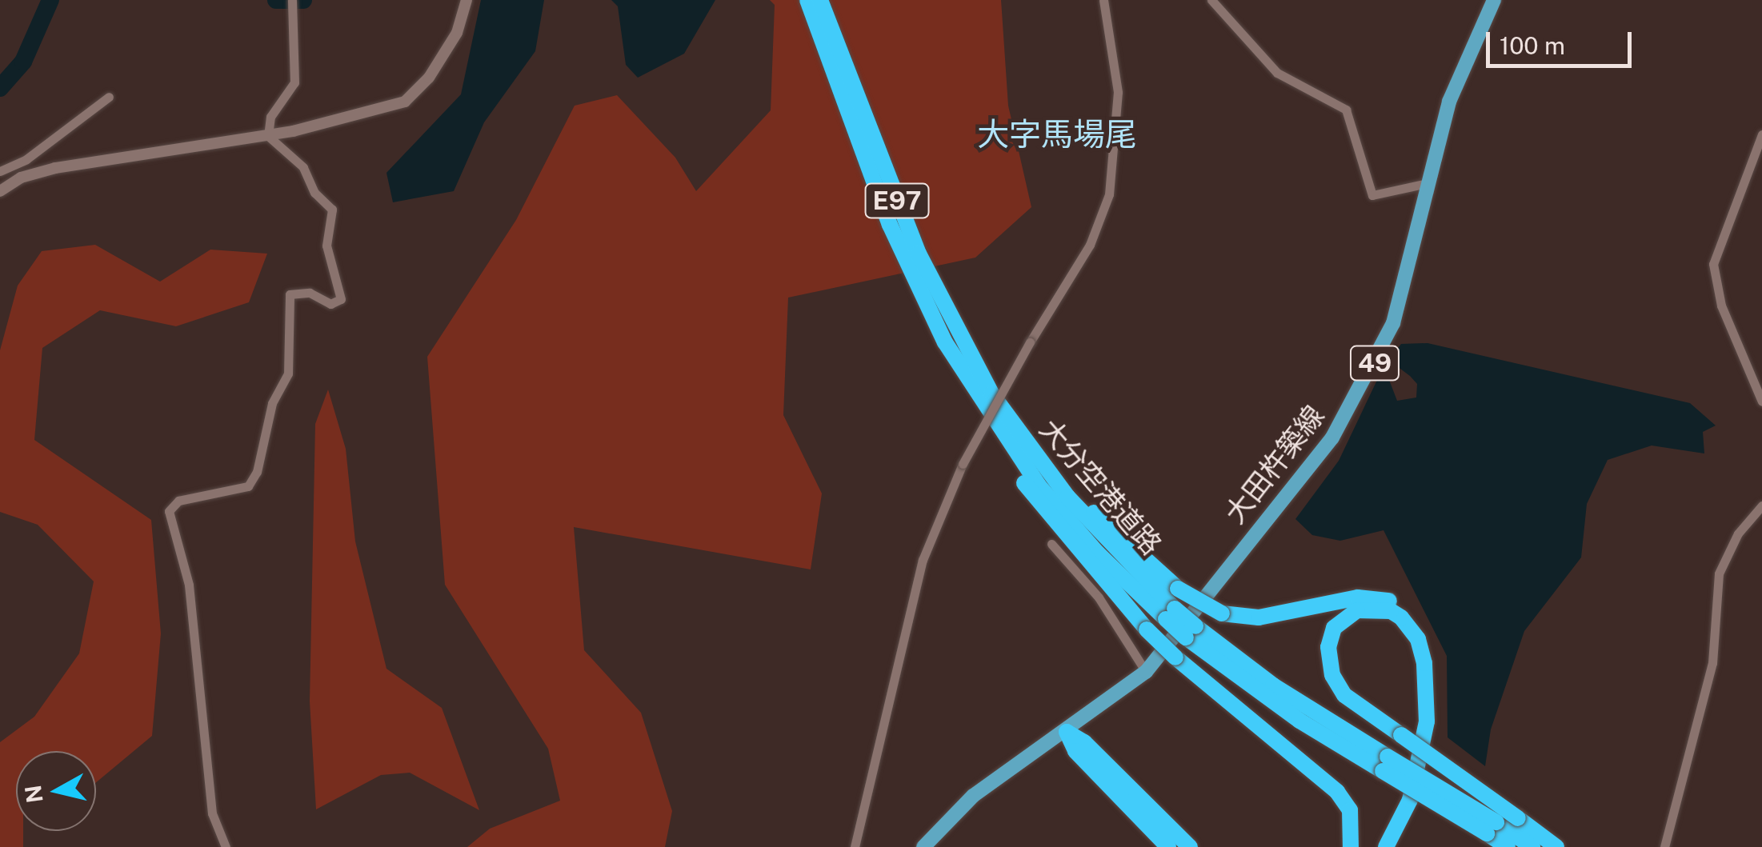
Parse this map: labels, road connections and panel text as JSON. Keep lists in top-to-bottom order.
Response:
{
  "streets": {
    "highway": ["E97", "大分空港道路"],
    "main road": ["49", "大田杵築線"]
  },
  "districts": ["大字馬場尾"],
  "scale_bar": "100 m",
  "north": "left"
}
